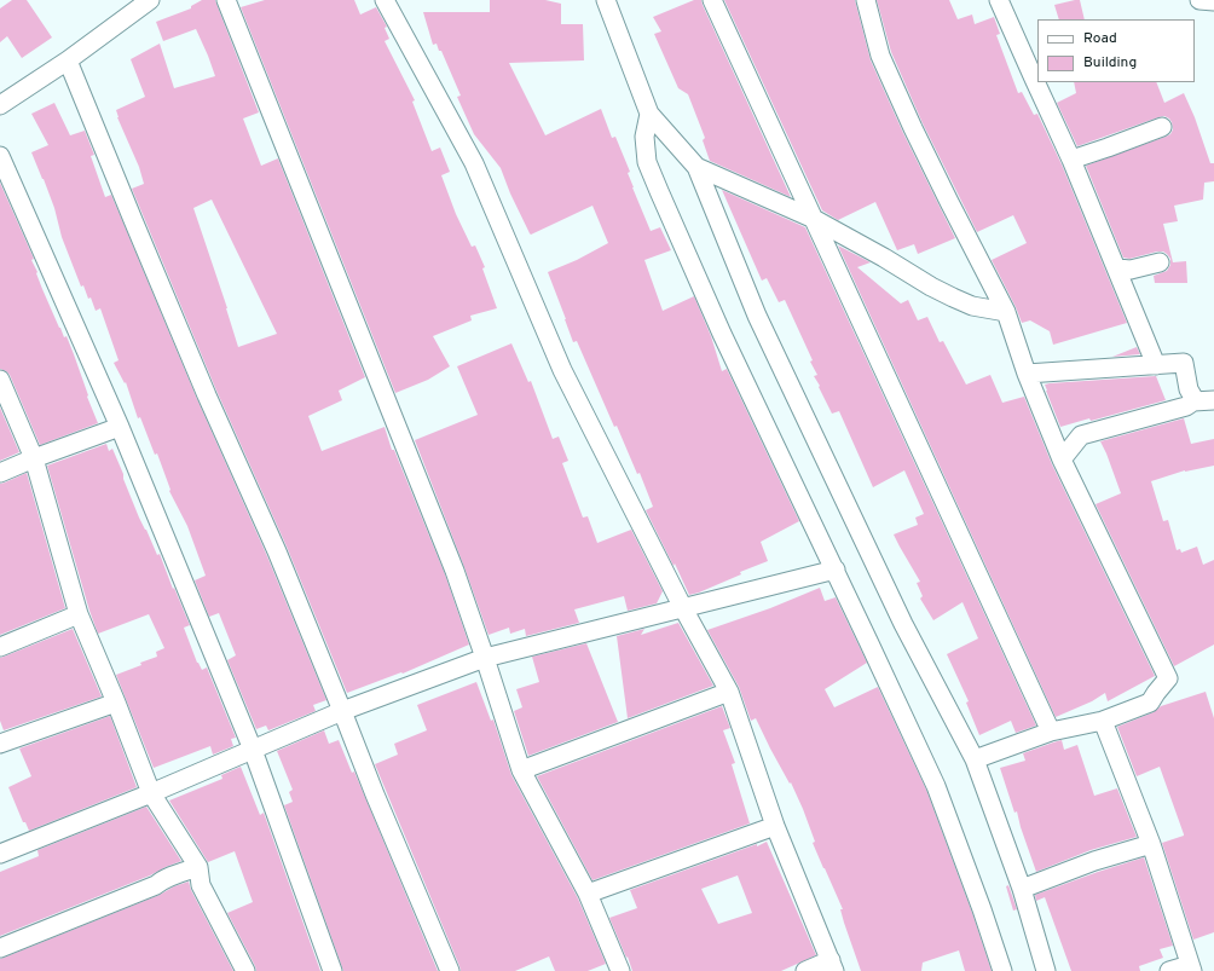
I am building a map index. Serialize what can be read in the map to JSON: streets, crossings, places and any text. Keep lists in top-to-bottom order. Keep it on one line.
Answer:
{"legend":["Road","Building"]}
